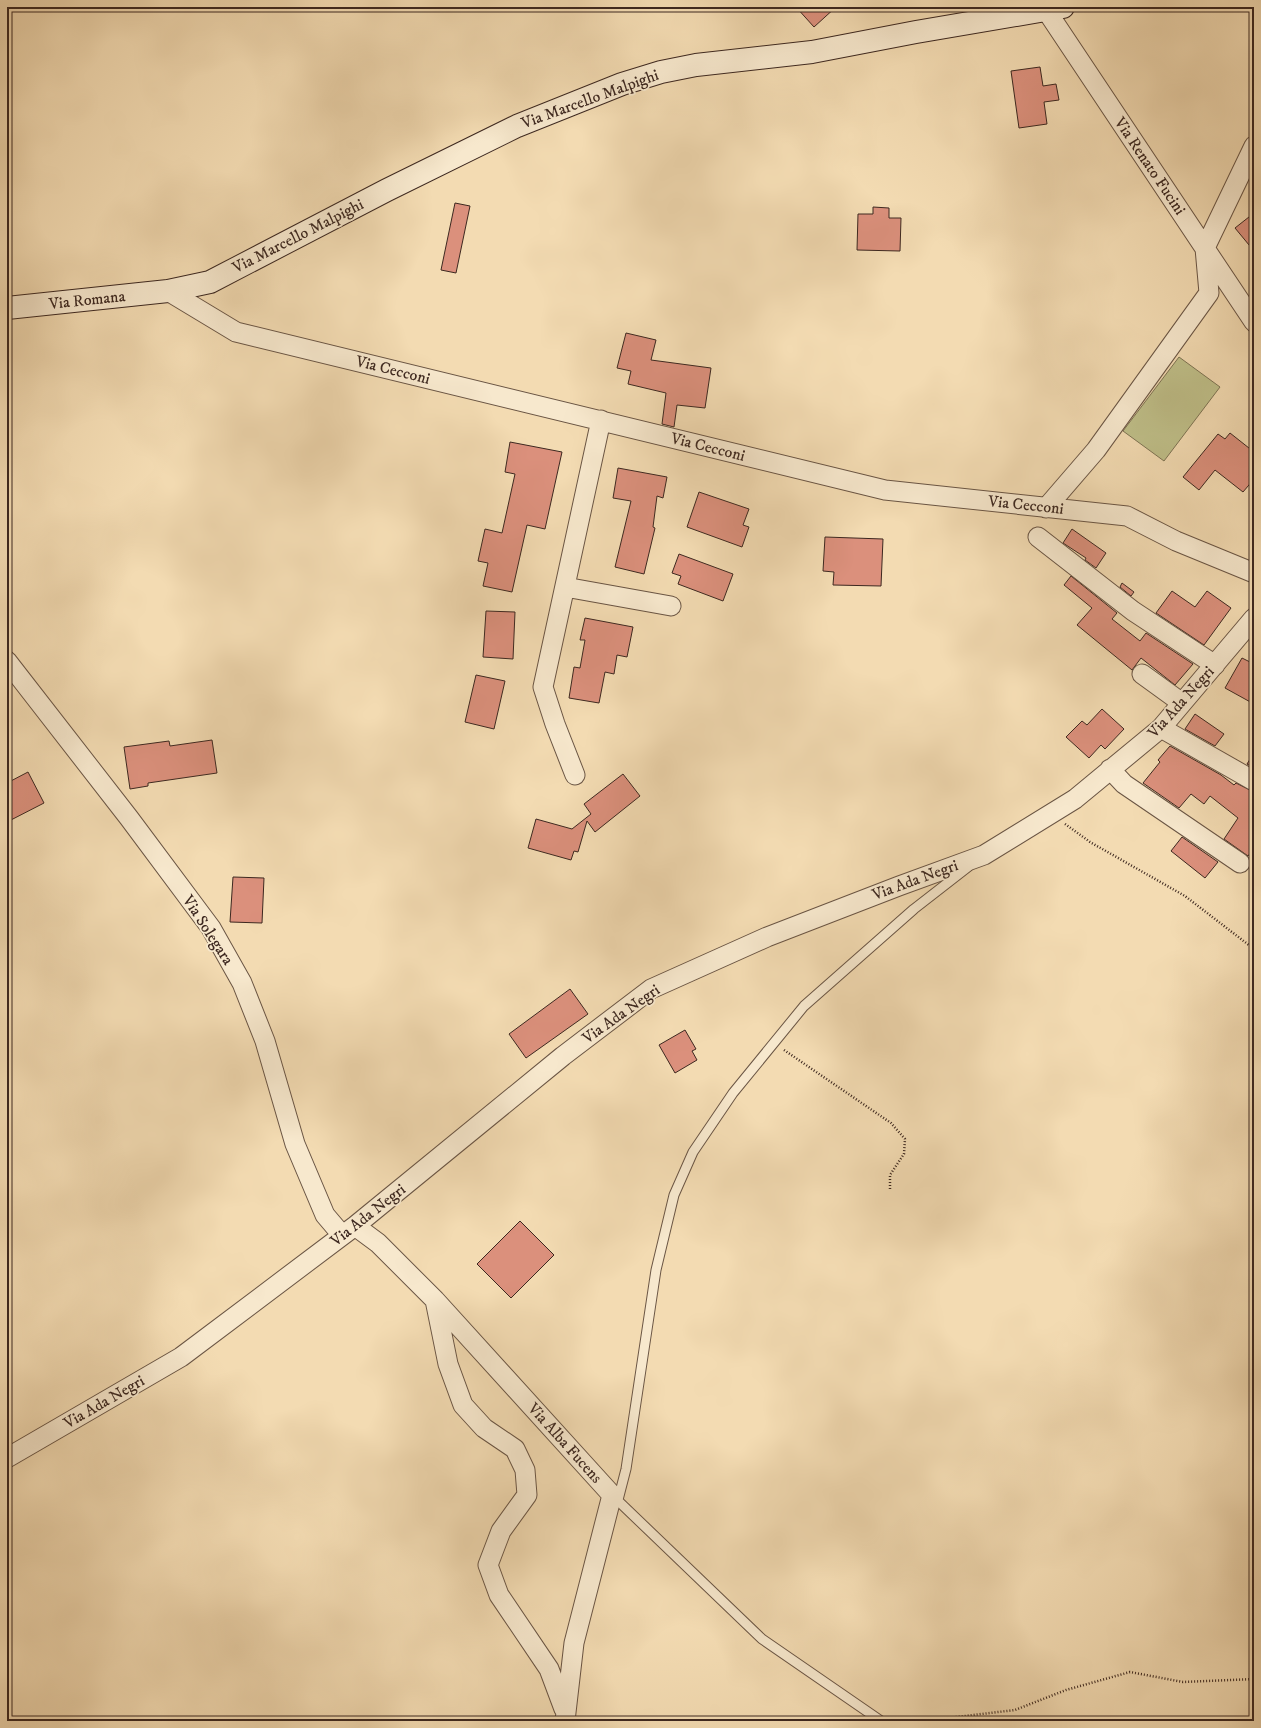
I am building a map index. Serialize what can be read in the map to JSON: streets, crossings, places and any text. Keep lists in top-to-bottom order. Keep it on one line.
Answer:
{"streets":{"main road":["Via Marcello Malpighi","Via Romana"],"street":["Via Renato Fucini","Via Cecconi","Via Ada Negri","Via Solegara","Via Alba Fucens"]},"crossings":[["Via Marcello Malpighi","Via Renato Fucini"],["Via Marcello Malpighi","Via Romana"],["Via Marcello Malpighi","Via Cecconi"],["Via Romana","Via Cecconi"],["Via Ada Negri","Via Solegara"],["Via Ada Negri","Via Alba Fucens"],["Via Solegara","Via Alba Fucens"]]}
